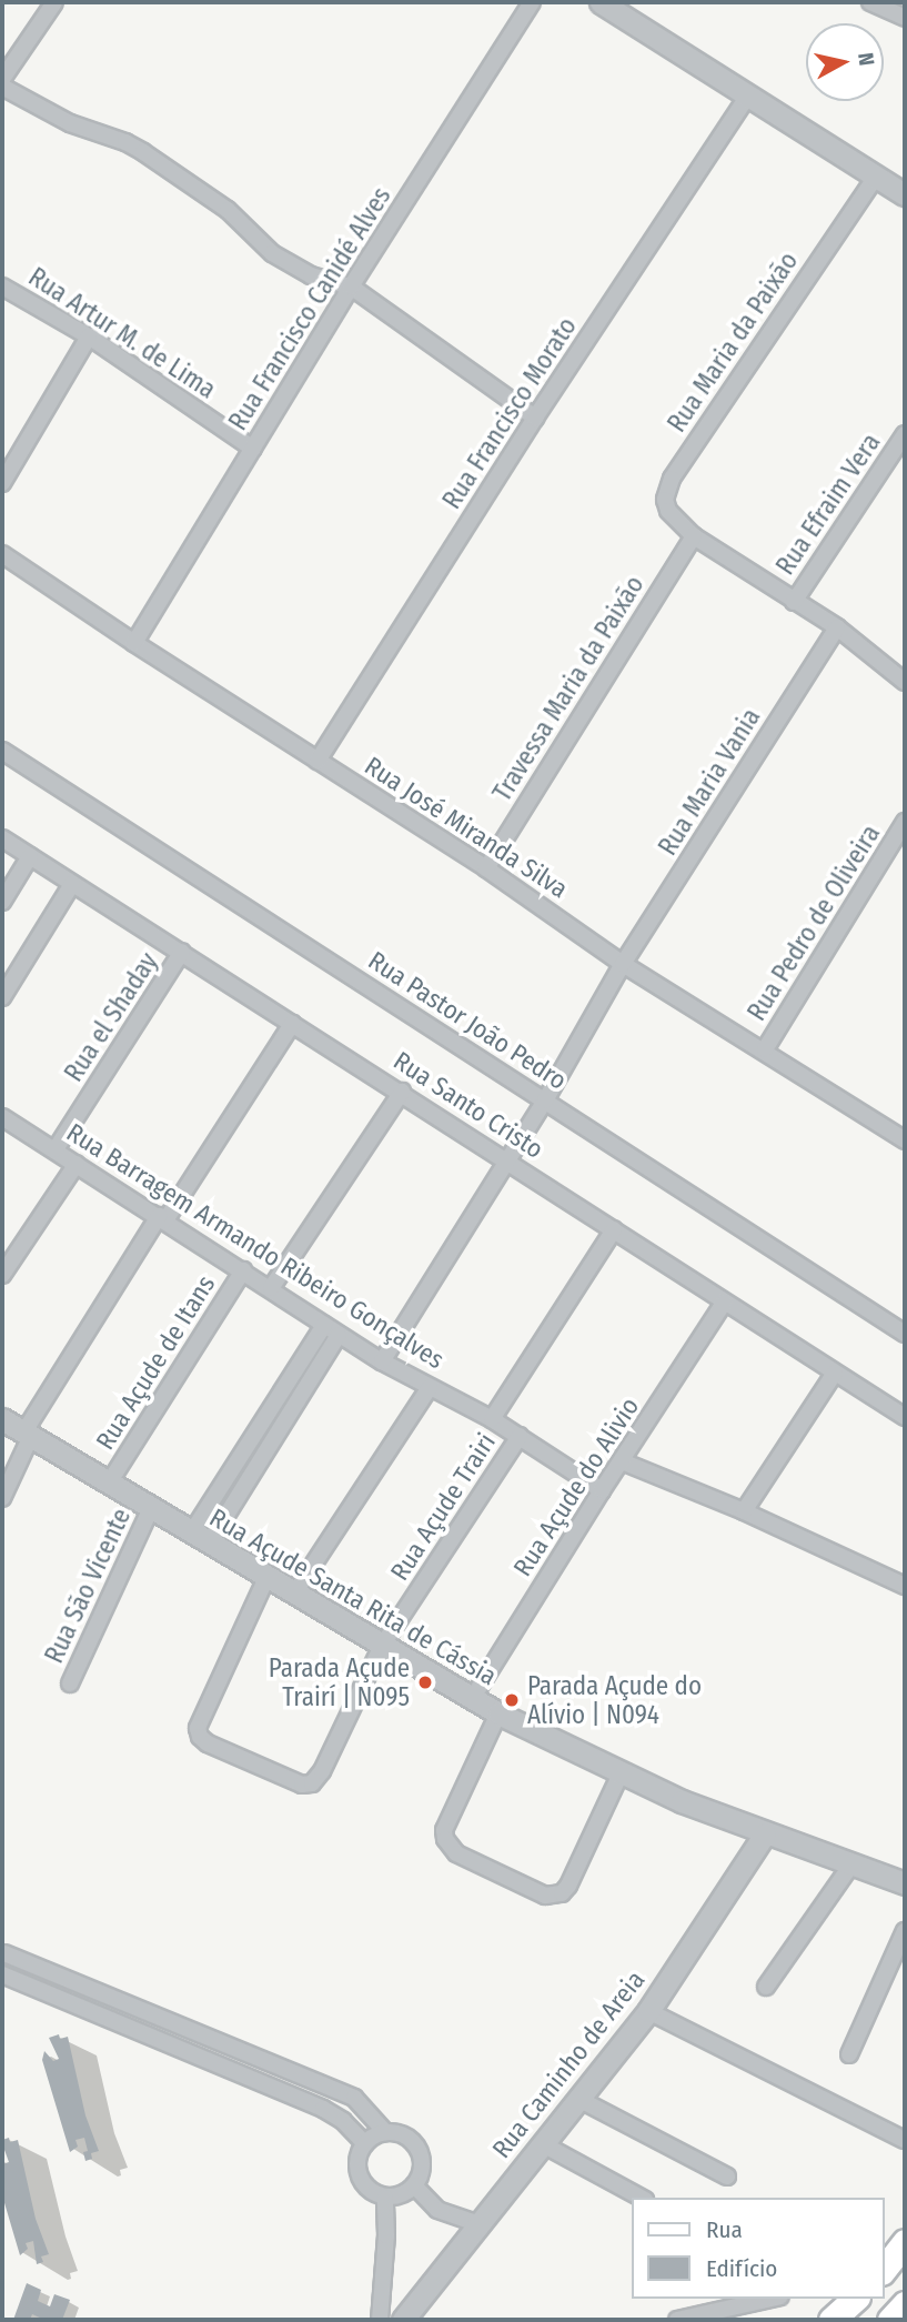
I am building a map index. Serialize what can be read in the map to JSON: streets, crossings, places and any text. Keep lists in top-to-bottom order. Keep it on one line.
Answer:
{"streets":{"street":["Rua Francisco Canidé Alves","Rua Artur M. de Lima","Rua Maria da Paixão","Rua Francisco Morato","Rua Efraim Vera","Travessa Maria da Paixão","Rua Maria Vania","Rua José Miranda Silva","Rua Pedro de Oliveira","Rua el Shaday","Rua Pastor João Pedro","Rua Santo Cristo","Rua Barragem Armando Ribeiro Gonçalves","Rua Açude de Itans","Rua Açude do Alivio","Rua Açude Trairi","Rua São Vicente","Rua Açude Santa Rita de Cássia","Rua Caminho de Areia"]},"crossings":[["Rua Francisco Canidé Alves","Rua Artur M. de Lima"],["Rua Francisco Canidé Alves","Rua José Miranda Silva"],["Rua Maria da Paixão","Travessa Maria da Paixão"],["Rua Francisco Morato","Rua José Miranda Silva"],["Travessa Maria da Paixão","Rua José Miranda Silva"],["Rua Maria Vania","Rua José Miranda Silva"],["Rua Maria Vania","Rua Pastor João Pedro"],["Rua Maria Vania","Rua Santo Cristo"],["Rua Maria Vania","Rua Barragem Armando Ribeiro Gonçalves"],["Rua José Miranda Silva","Rua Pedro de Oliveira"],["Rua el Shaday","Rua Santo Cristo"],["Rua el Shaday","Rua Barragem Armando Ribeiro Gonçalves"],["Rua Santo Cristo","Rua Açude do Alivio"],["Rua Barragem Armando Ribeiro Gonçalves","Rua Açude de Itans"],["Rua Barragem Armando Ribeiro Gonçalves","Rua Açude do Alivio"],["Rua Barragem Armando Ribeiro Gonçalves","Rua Açude Trairi"],["Rua Açude de Itans","Rua Açude Santa Rita de Cássia"],["Rua Açude do Alivio","Rua Açude Santa Rita de Cássia"],["Rua Açude Trairi","Rua Açude Santa Rita de Cássia"],["Rua São Vicente","Rua Açude Santa Rita de Cássia"],["Rua Açude Santa Rita de Cássia","Rua Caminho de Areia"]],"places":["Parada Açude Trairí | N095","Parada Açude do Alívio | N094"],"legend":["Rua","Edifício"],"north":"right"}
